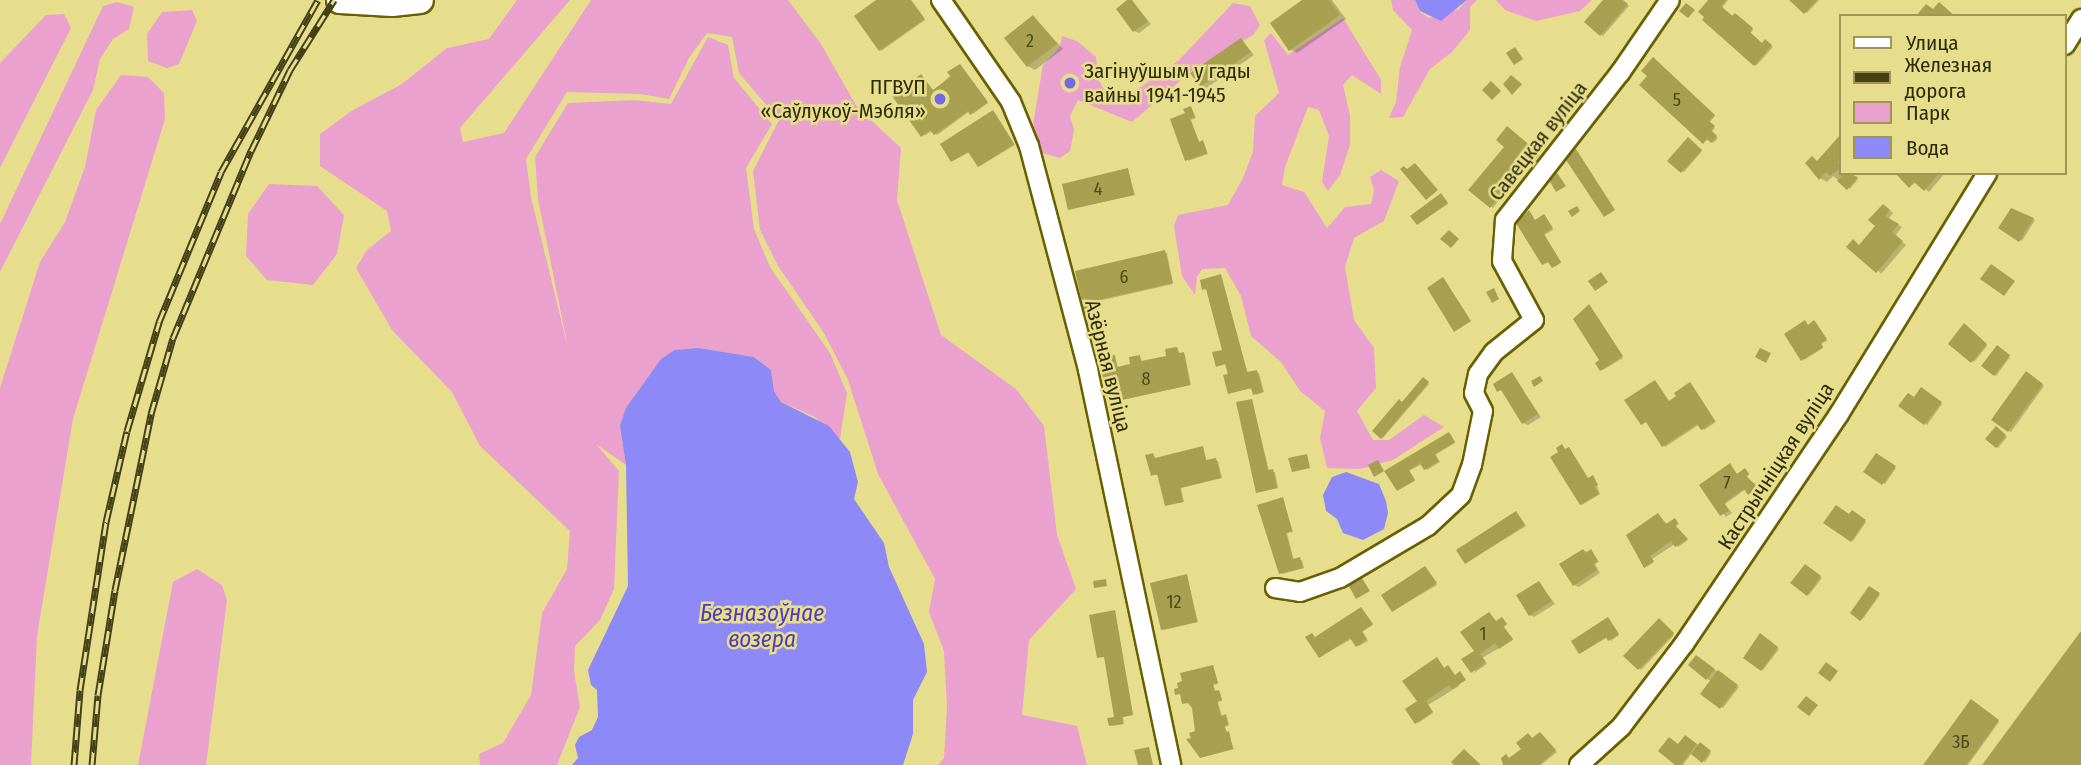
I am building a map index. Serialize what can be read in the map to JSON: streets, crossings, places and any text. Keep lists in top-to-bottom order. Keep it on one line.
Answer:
{"streets":{"street":["Савецкая вуліца","Азёрная вуліца","Кастрычніцкая вуліца"]},"water":["Безназоўнае возера"],"places":["Загінуўшым у гады вайны 1941-1945","ПГВУП «Саўлукоў-Мэбля»"],"house_numbers":["2","5","4","6","8","7","12","1","3Б"],"legend":["Улица","Железная дорога","Парк","Вода"]}
